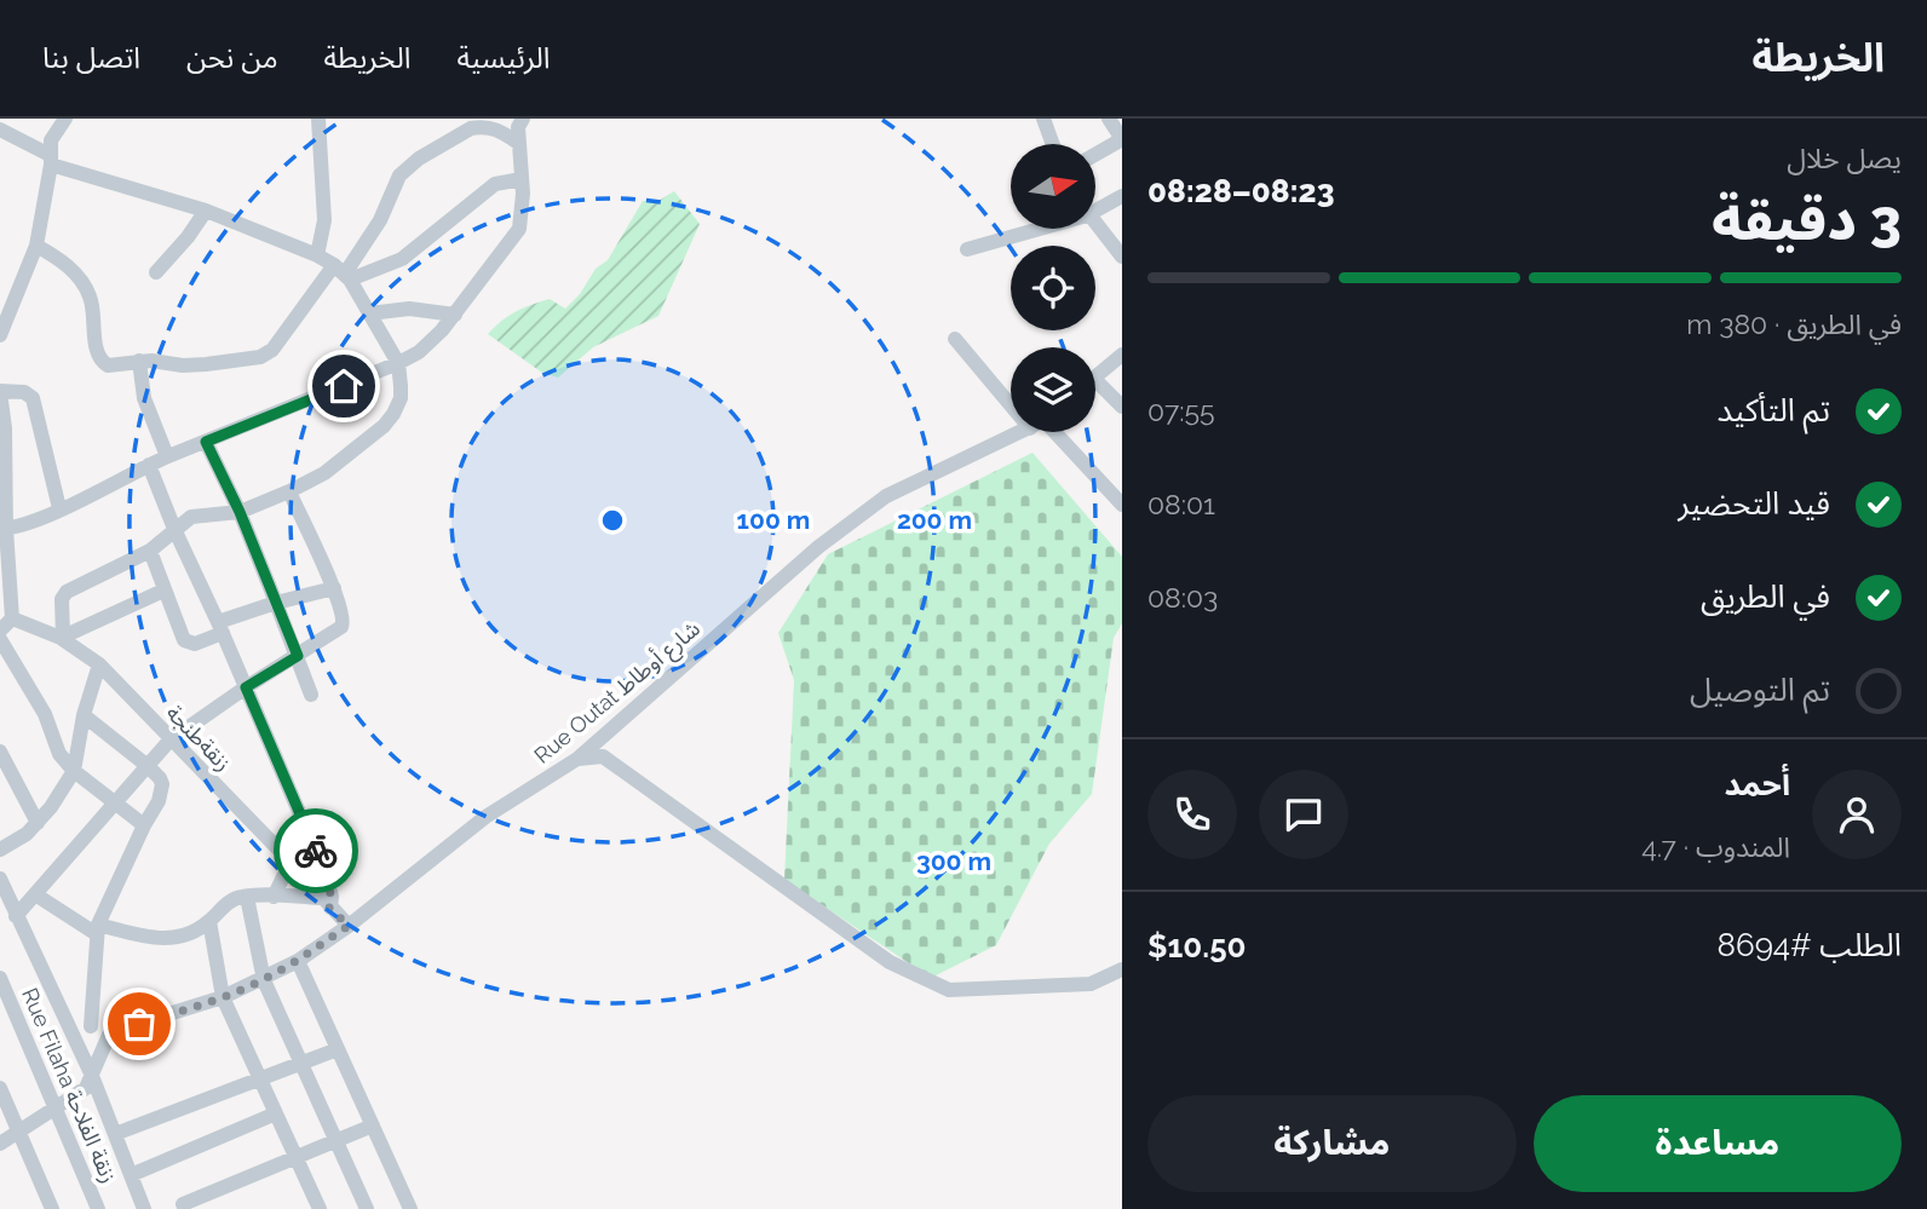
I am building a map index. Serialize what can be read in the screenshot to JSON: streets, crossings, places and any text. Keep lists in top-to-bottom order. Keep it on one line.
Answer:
{"streets":{"street":["Rue Outat شارع أوطاط","زنقةطنجة","Rue Filaha زنقة الفلاحة"]},"crossings":[["Rue Outat شارع أوطاط","زنقةطنجة"]],"north":"right","page":{"header":"الخريطة","nav":["الرئيسية","الخريطة","من نحن","اتصل بنا"],"heading":["3 دقيقة","يصل خلال","08:23–08:28"],"panel":["أحمد","المندوب · 4.7","الطلب #8694","$10.50"],"bar":"في الطريق · 380 m","list":[["تم التأكيد","07:55"],["قيد التحضير","08:01"],["في الطريق","08:03"],"تم التوصيل"],"buttons":["مساعدة","مشاركة"]},"rings":["100 m","200 m","300 m"]}
